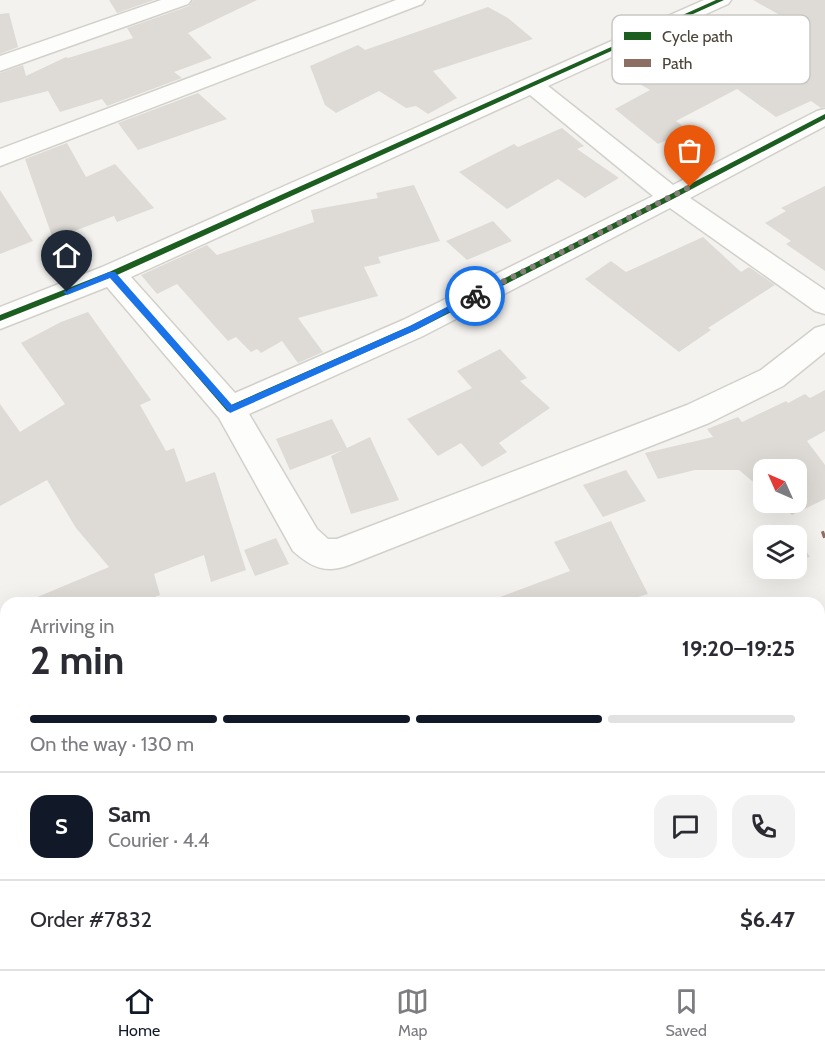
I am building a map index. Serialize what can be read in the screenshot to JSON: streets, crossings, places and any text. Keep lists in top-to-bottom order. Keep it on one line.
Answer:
{"legend":["Cycle path","Path"],"north":"top left","page":{"heading":["2 min","Arriving in","19:20–19:25"],"panel":["Sam","Courier · 4.4","Order #7832","$6.47"],"bar":"On the way · 130 m","round":"S","tabs":["Home","Map","Saved"]}}
